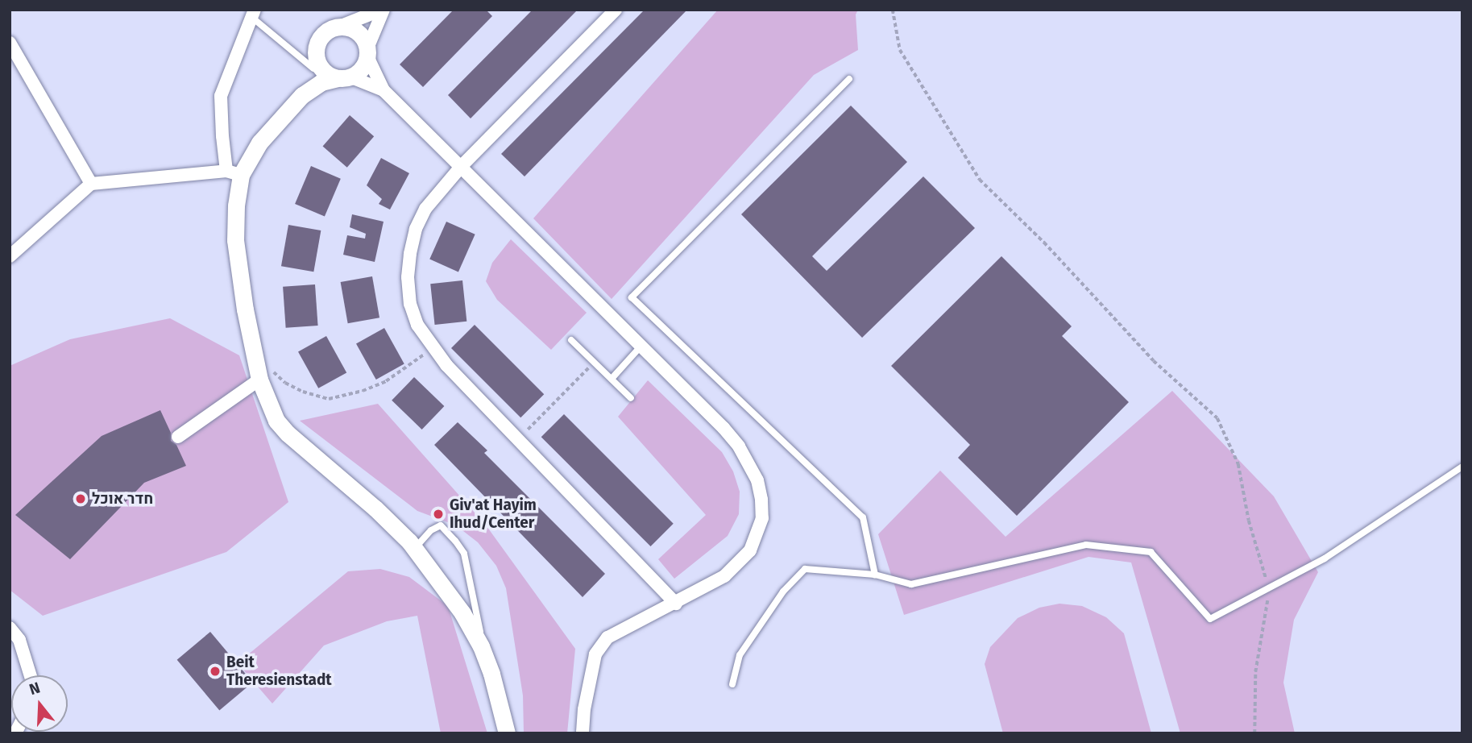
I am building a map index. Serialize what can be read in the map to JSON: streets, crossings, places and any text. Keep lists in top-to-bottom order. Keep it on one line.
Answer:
{"places":["חדר אוכל","Giv'at Hayim Ihud/Center","Beit Theresienstadt"],"north":"top"}
